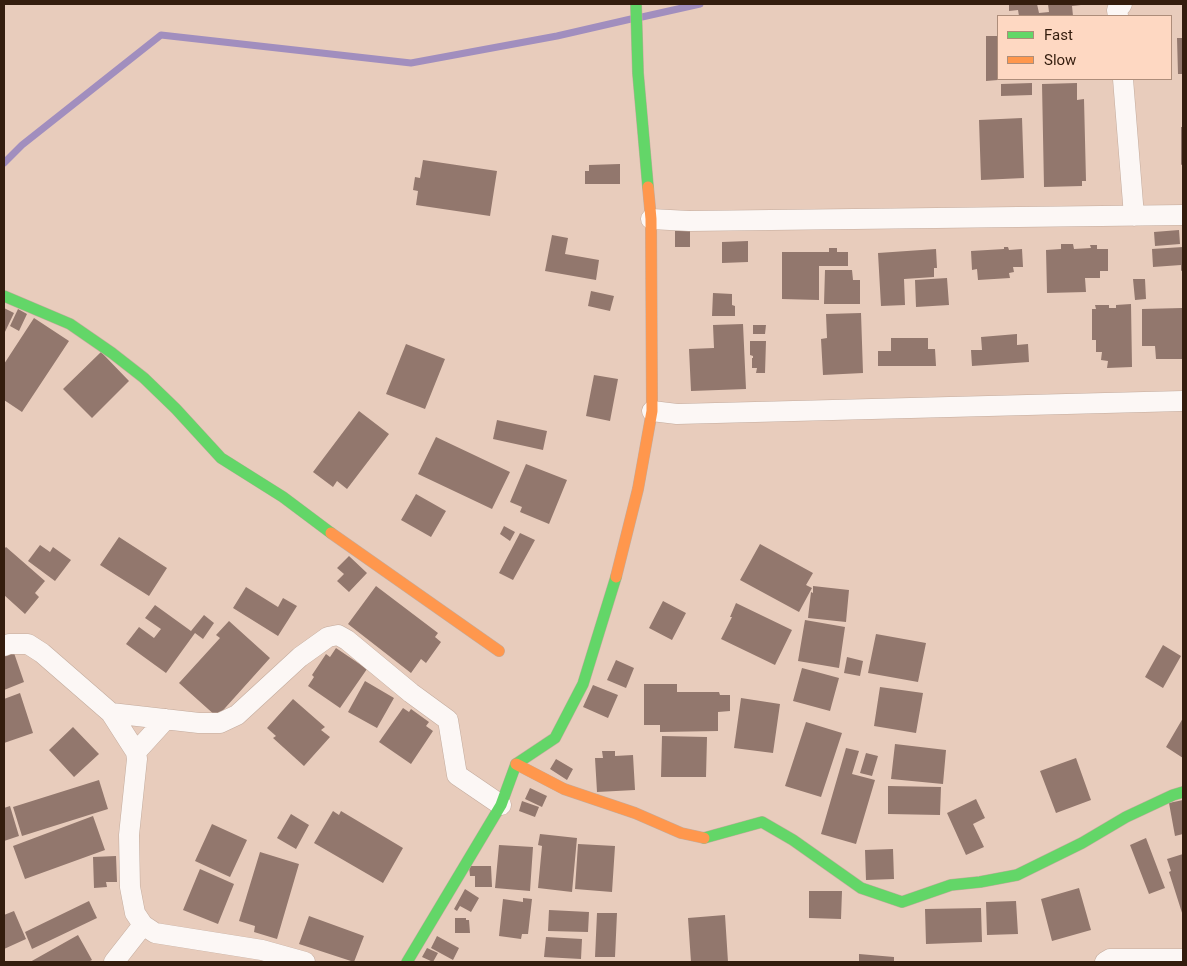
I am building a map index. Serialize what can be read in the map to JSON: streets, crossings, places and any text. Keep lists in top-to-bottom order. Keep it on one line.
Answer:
{"legend":["Fast","Slow"]}
